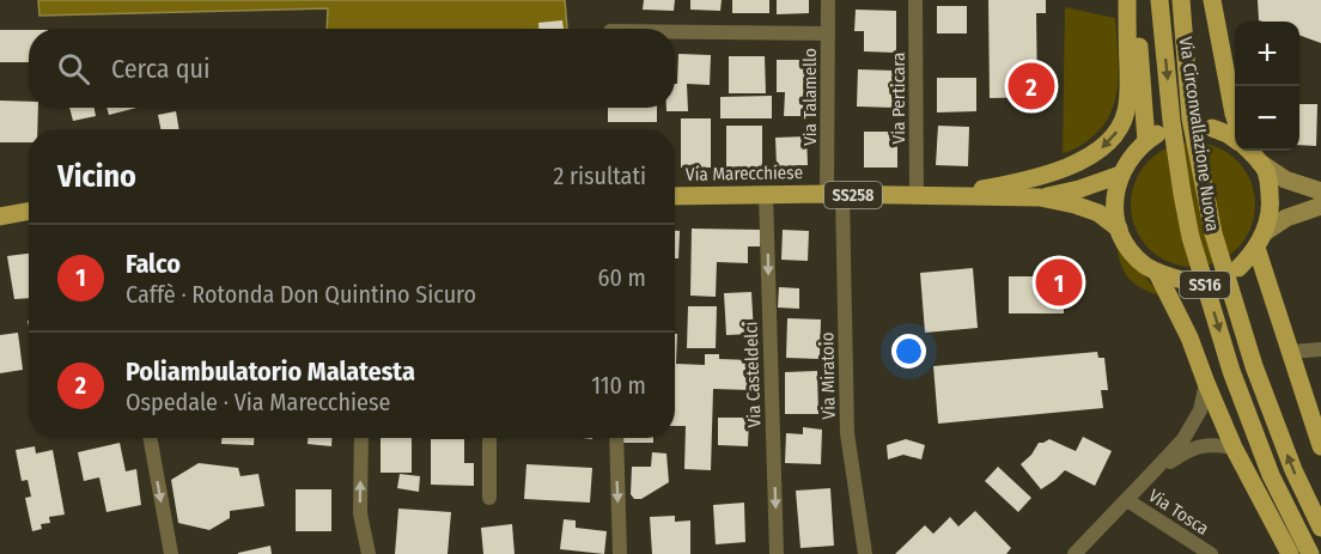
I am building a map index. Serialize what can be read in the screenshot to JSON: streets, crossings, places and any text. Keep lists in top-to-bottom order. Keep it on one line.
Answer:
{"streets":{"main road":["Via Circonvallazione Nuova","Via Marecchiese","SS258","SS16"],"street":["Via Talamello","Via Perticara","Via Casteldelci","Via Miratoio","Via Tosca"]},"crossings":[["Via Talamello","Via Marecchiese"],["Via Talamello","Via Miratoio"],["Via Perticara","Via Marecchiese"],["Via Marecchiese","Via Casteldelci"],["Via Marecchiese","Via Miratoio"]],"one_way":["Via Casteldelci"],"page":{"map_buttons":["+","−"],"search":"Cerca qui","pins":["2","1"],"heading":["Vicino","2 risultati"],"list":[{"mark":"1","name":"Falco","note":"Caffè · Rotonda Don Quintino Sicuro","value":"60 m"},{"mark":"2","name":"Poliambulatorio Malatesta","note":"Ospedale · Via Marecchiese","value":"110 m"}]}}
